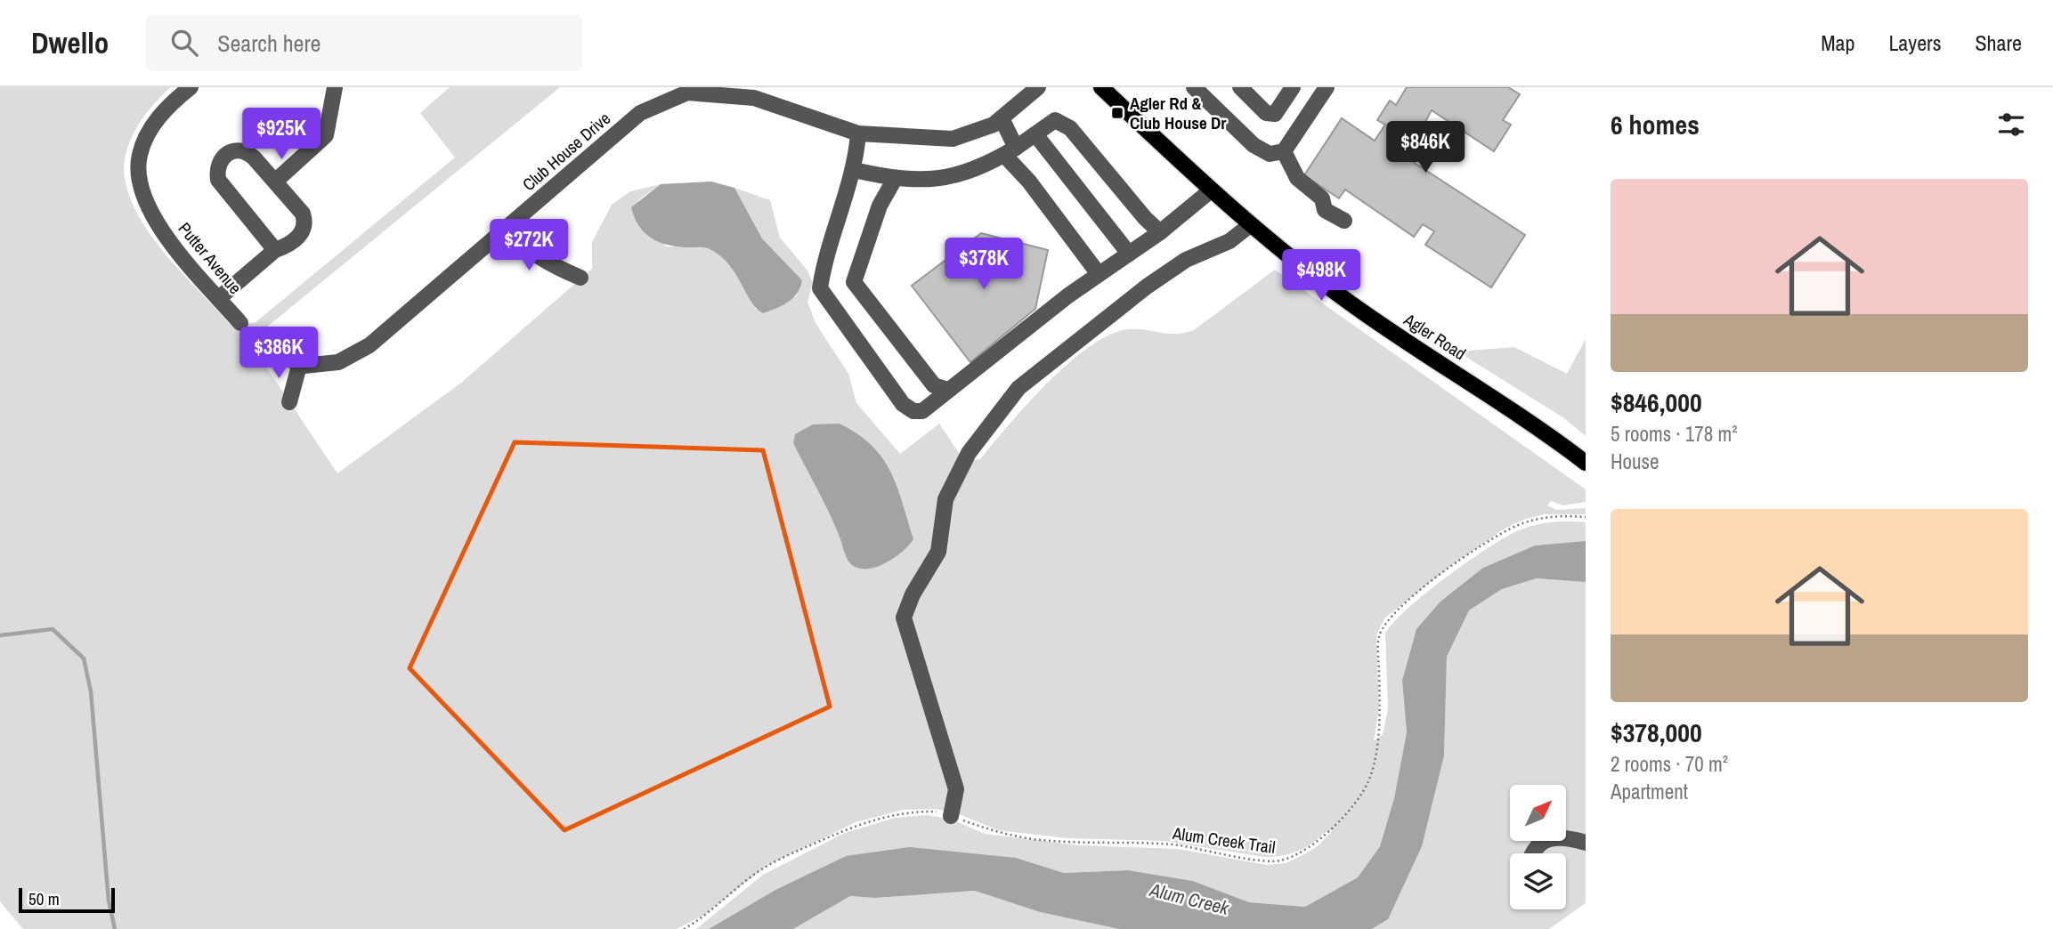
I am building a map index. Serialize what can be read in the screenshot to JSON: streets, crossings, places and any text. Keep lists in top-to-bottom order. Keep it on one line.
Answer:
{"streets":{"main road":["Agler Road"],"street":["Club House Drive","Putter Avenue"],"path":["Alum Creek Trail"]},"water":["Alum Creek"],"places":{"transit":["Agler Rd & Club House Dr"]},"scale_bar":"50 m","north":"top right","page":{"header":"Dwello","search":"Search here","nav":["Map","Layers","Share"],"heading":"6 homes","price":["$925K","$846K","$272K","$378K","$498K","$386K"],"list":[{"name":"$846,000","note":"5 rooms · 178 m² · House"},{"name":"$378,000","note":"2 rooms · 70 m² · Apartment"}],"scale":"50 m"}}
